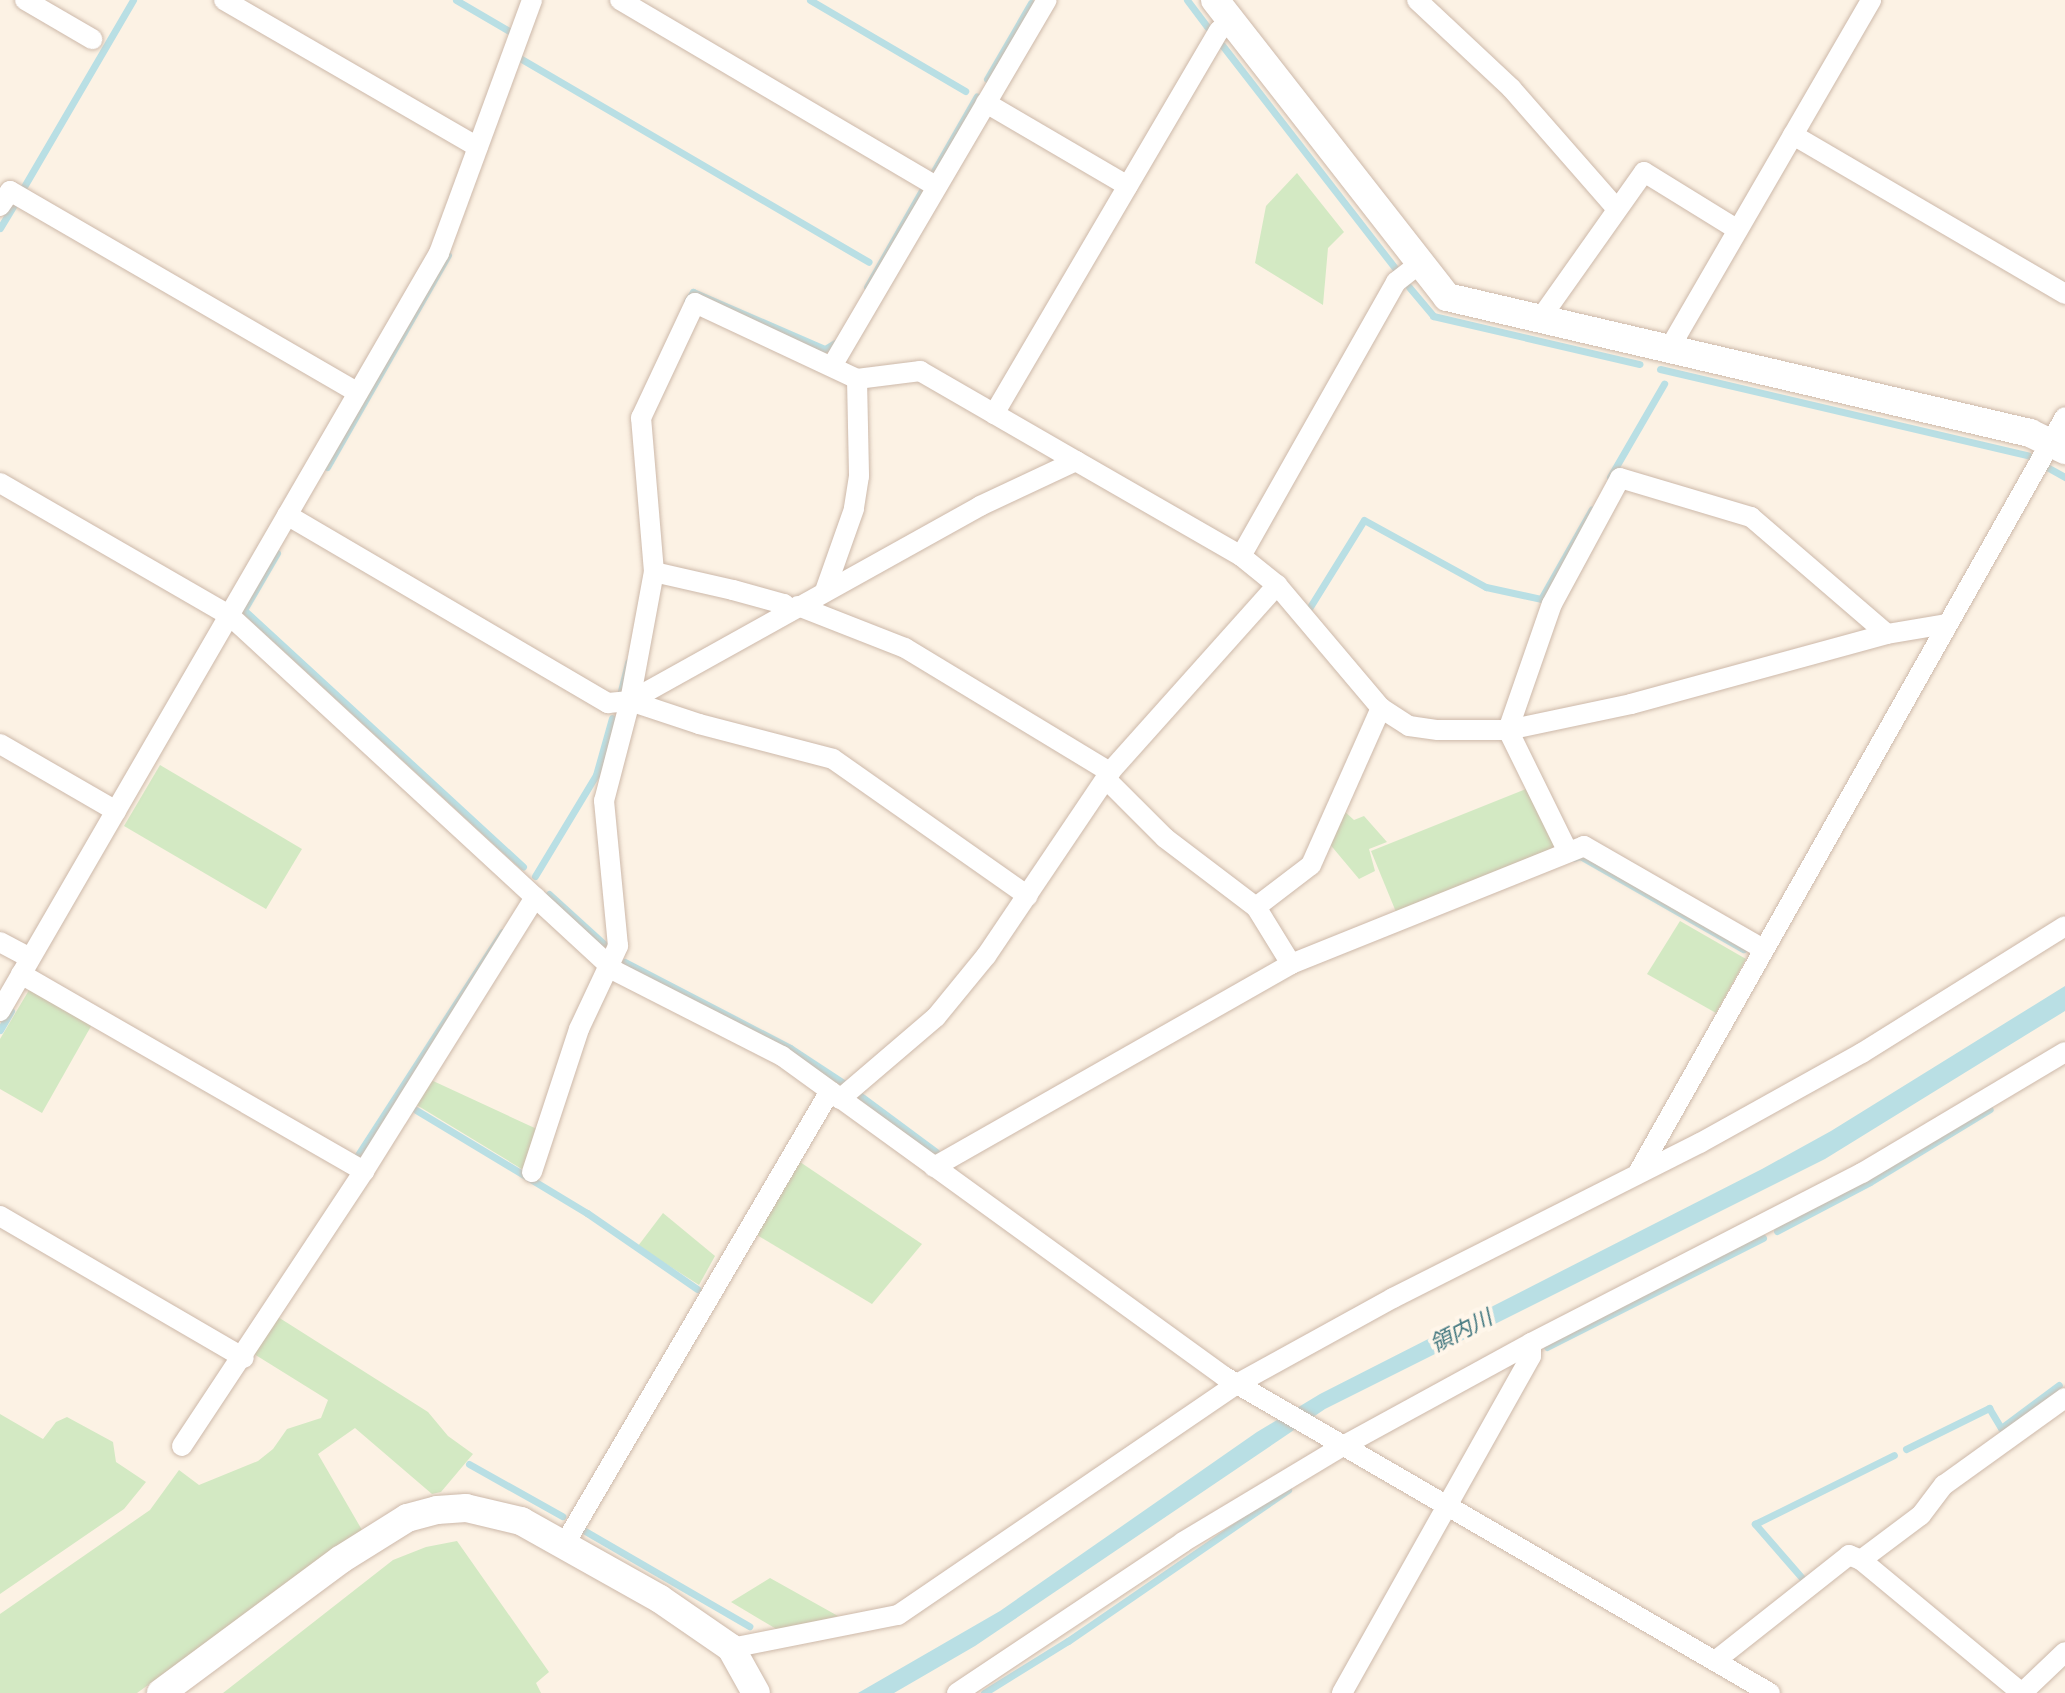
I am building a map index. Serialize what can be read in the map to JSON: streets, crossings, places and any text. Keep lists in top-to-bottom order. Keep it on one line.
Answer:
{"water":["領内川"]}
